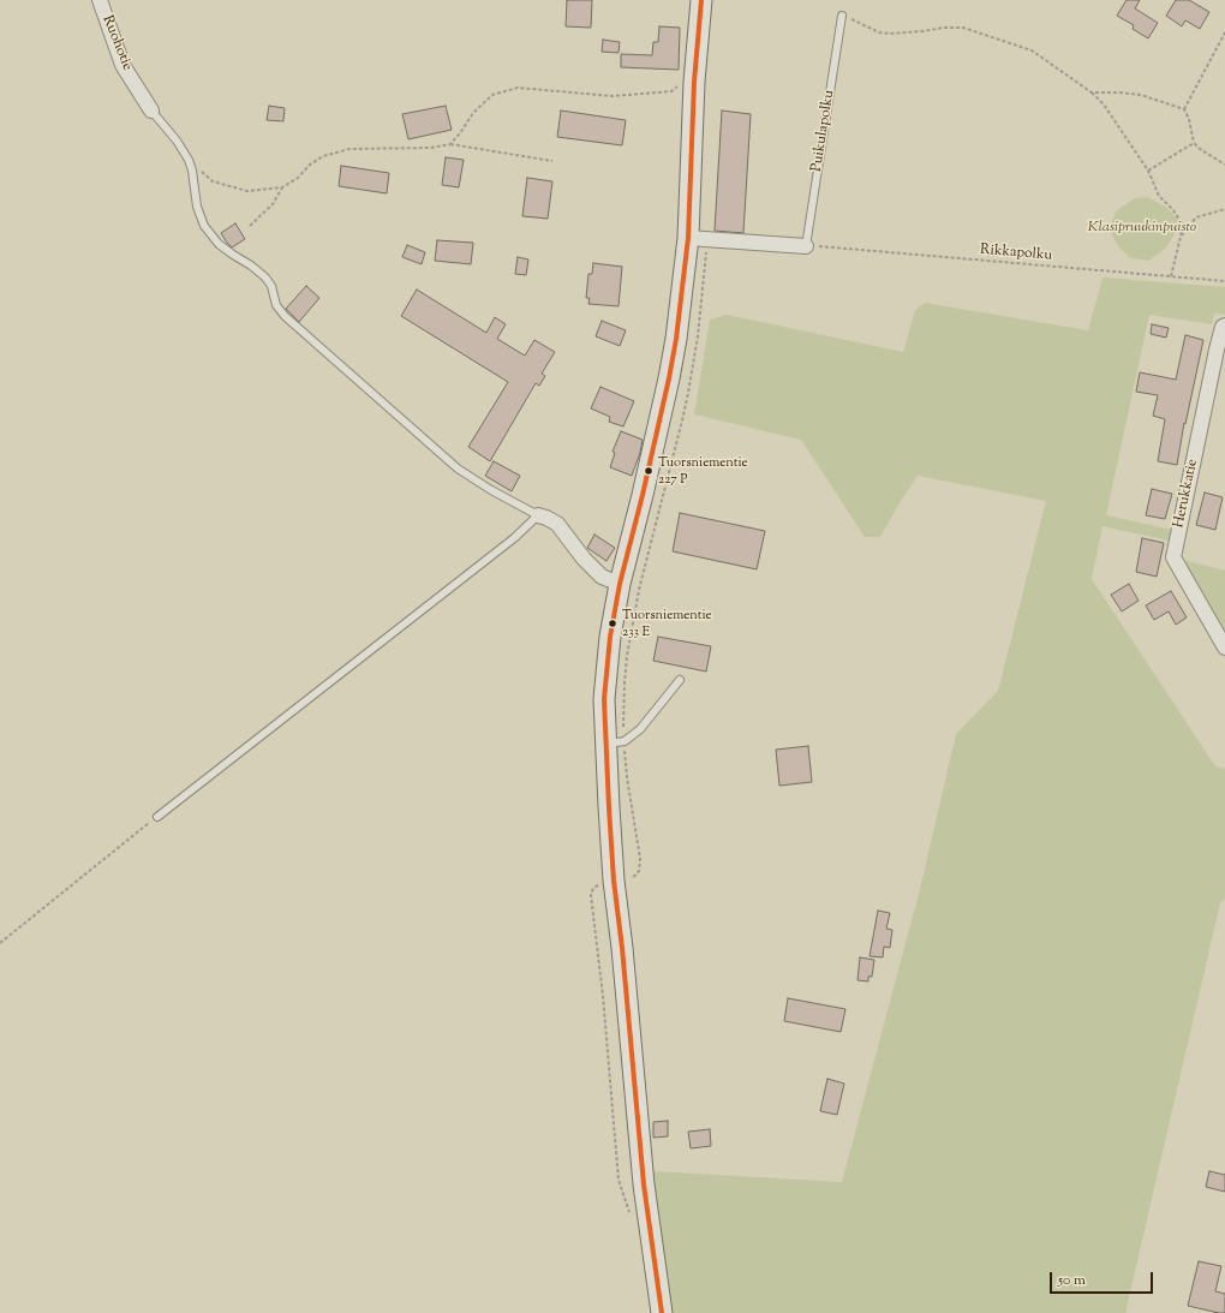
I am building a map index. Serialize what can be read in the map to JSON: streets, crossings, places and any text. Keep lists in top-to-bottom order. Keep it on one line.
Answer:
{"streets":{"street":["Ruohotie","Herukkatie"],"lane":["Puikulapolku"],"path":["Rikkapolku"]},"crossings":[["Puikulapolku","Rikkapolku"]],"parks":["Klasipruukinpuisto"],"places":["Tuorsniementie 227 P","Tuorsniementie 233 E"],"scale_bar":"50 m"}
